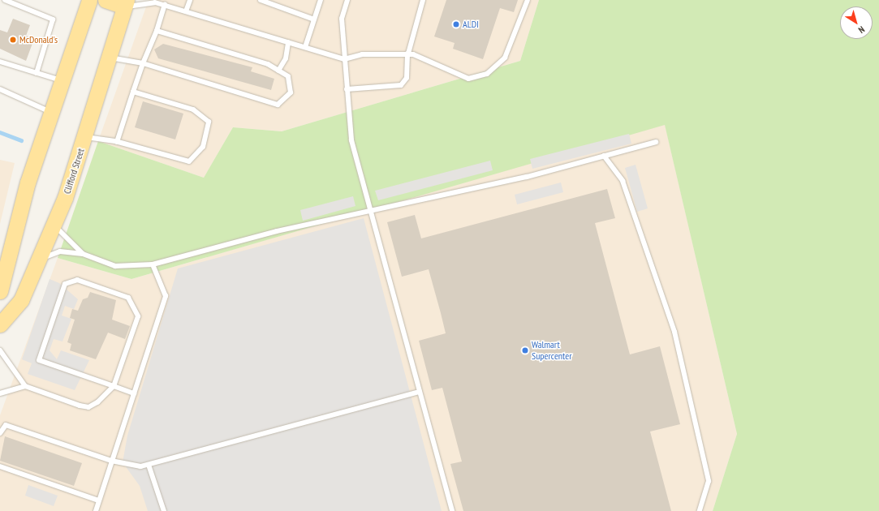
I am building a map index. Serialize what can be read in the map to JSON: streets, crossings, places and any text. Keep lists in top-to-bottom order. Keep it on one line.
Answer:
{"streets":{"main road":["Clifford Street"]},"places":["ALDI","McDonald's","Walmart Supercenter"],"north":"bottom right"}
